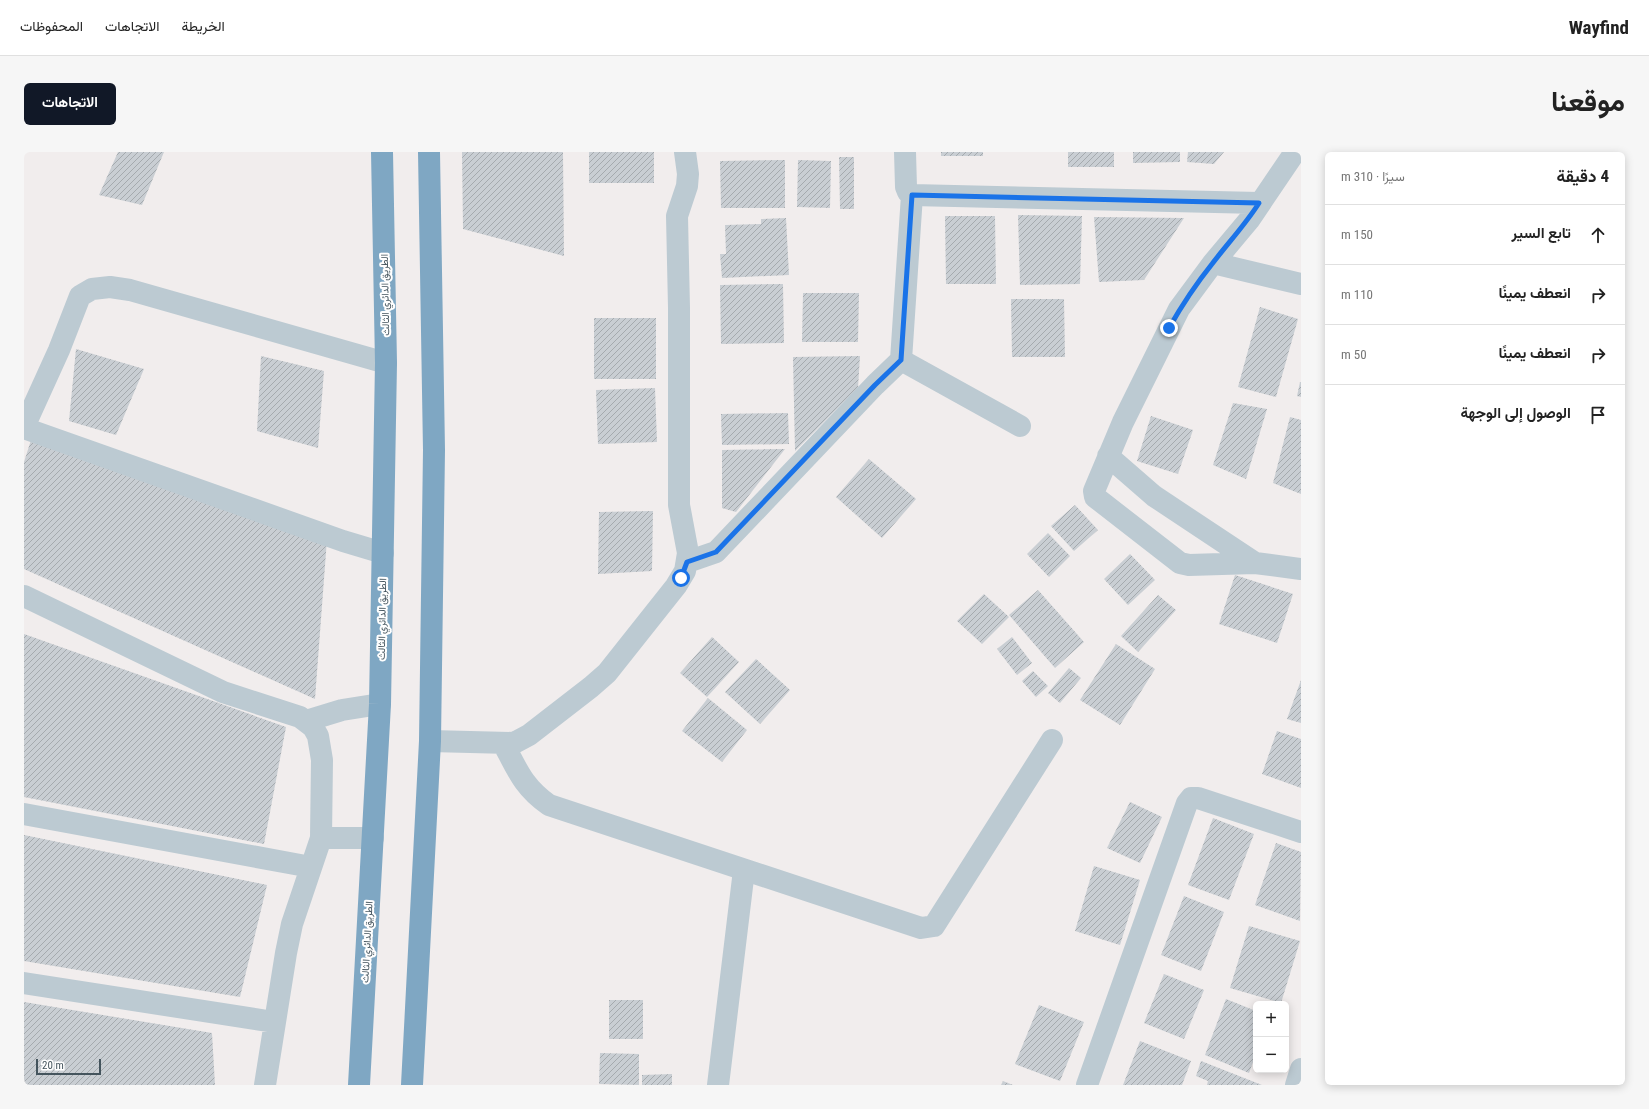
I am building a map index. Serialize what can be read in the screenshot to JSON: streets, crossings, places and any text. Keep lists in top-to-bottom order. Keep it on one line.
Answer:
{"streets":{"highway":["الطريق الدائري الثالث"]},"scale_bar":"20 m","page":{"header":"Wayfind","nav":["الخريطة","الاتجاهات","المحفوظات"],"title":"موقعنا","buttons":"الاتجاهات","heading":["4 دقيقة","سيرًا · 310 m"],"list":[["تابع السير","150 m"],["انعطف يمينًا","110 m"],["انعطف يمينًا","50 m"],"الوصول إلى الوجهة"],"map_buttons":["+","−"],"scale":"20 m"}}
